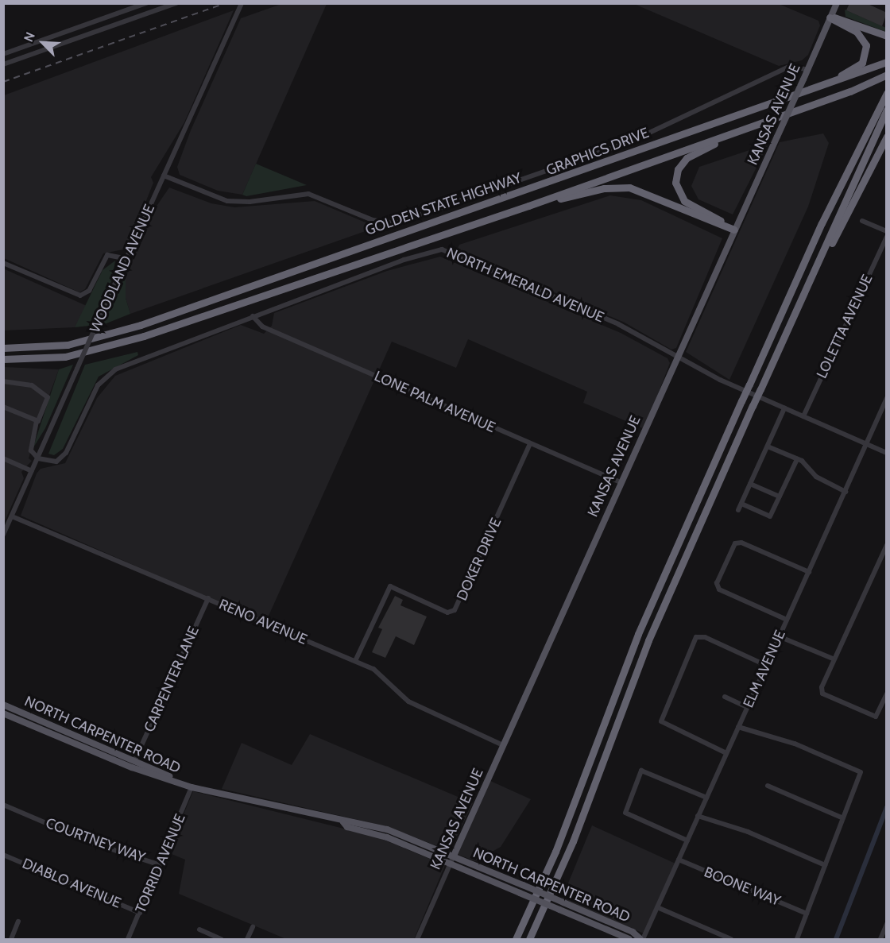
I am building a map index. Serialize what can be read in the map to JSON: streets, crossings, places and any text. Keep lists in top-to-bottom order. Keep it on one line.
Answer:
{"streets":{"highway":["GOLDEN STATE HIGHWAY"],"main road":["KANSAS AVENUE","NORTH CARPENTER ROAD"],"street":["GRAPHICS DRIVE","WOODLAND AVENUE","NORTH EMERALD AVENUE","LOLETTA AVENUE","LONE PALM AVENUE","DOKER DRIVE","RENO AVENUE","ELM AVENUE","CARPENTER LANE","COURTNEY WAY","TORRID AVENUE","DIABLO AVENUE","BOONE WAY"]},"crossings":[["KANSAS AVENUE","GRAPHICS DRIVE"],["KANSAS AVENUE","NORTH EMERALD AVENUE"],["KANSAS AVENUE","LONE PALM AVENUE"],["KANSAS AVENUE","RENO AVENUE"],["KANSAS AVENUE","NORTH CARPENTER ROAD"],["GRAPHICS DRIVE","WOODLAND AVENUE"],["WOODLAND AVENUE","NORTH EMERALD AVENUE"],["WOODLAND AVENUE","RENO AVENUE"],["NORTH EMERALD AVENUE","LOLETTA AVENUE"],["NORTH EMERALD AVENUE","LONE PALM AVENUE"],["NORTH EMERALD AVENUE","ELM AVENUE"],["LONE PALM AVENUE","DOKER DRIVE"],["DOKER DRIVE","RENO AVENUE"],["RENO AVENUE","CARPENTER LANE"],["ELM AVENUE","NORTH CARPENTER ROAD"],["ELM AVENUE","BOONE WAY"],["CARPENTER LANE","NORTH CARPENTER ROAD"],["NORTH CARPENTER ROAD","TORRID AVENUE"],["COURTNEY WAY","TORRID AVENUE"],["TORRID AVENUE","DIABLO AVENUE"]],"north":"top left"}
